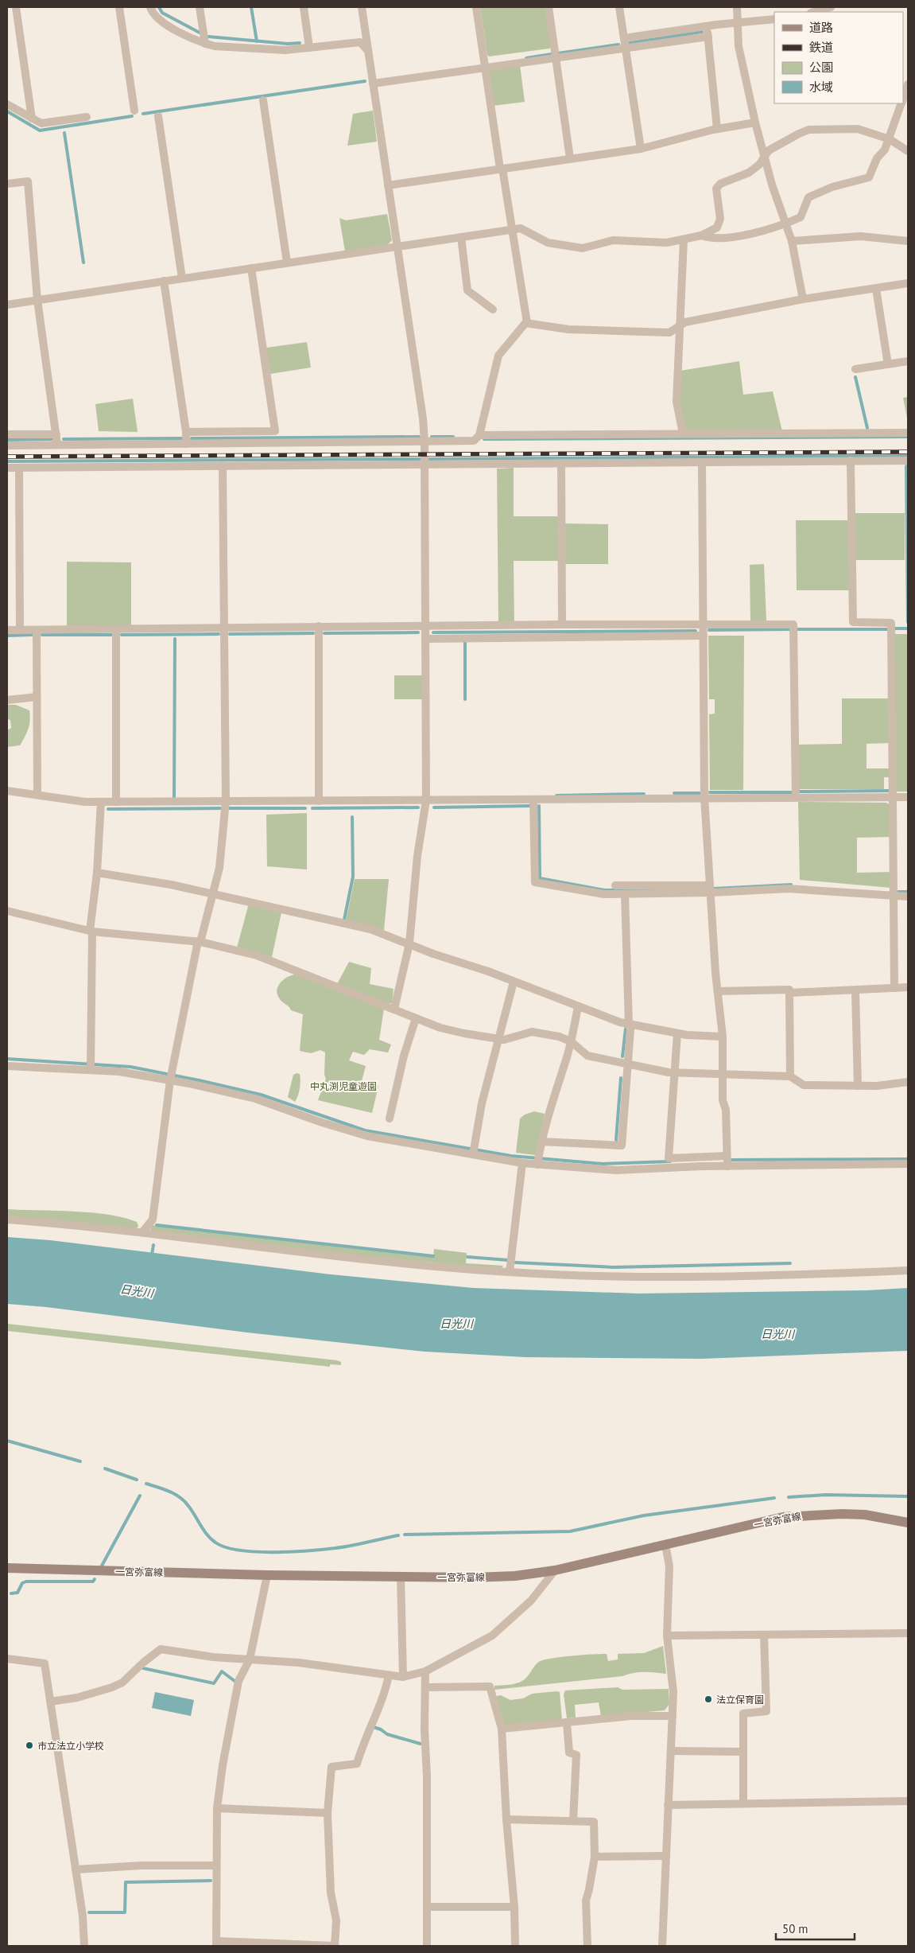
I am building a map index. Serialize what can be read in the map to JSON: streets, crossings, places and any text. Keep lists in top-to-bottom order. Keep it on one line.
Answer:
{"streets":{"main road":["一宮弥富線"]},"water":["日光川"],"parks":["中丸渕児童遊園"],"places":["法立保育園","市立法立小学校"],"legend":["道路","鉄道","公園","水域"],"scale_bar":"50 m"}
